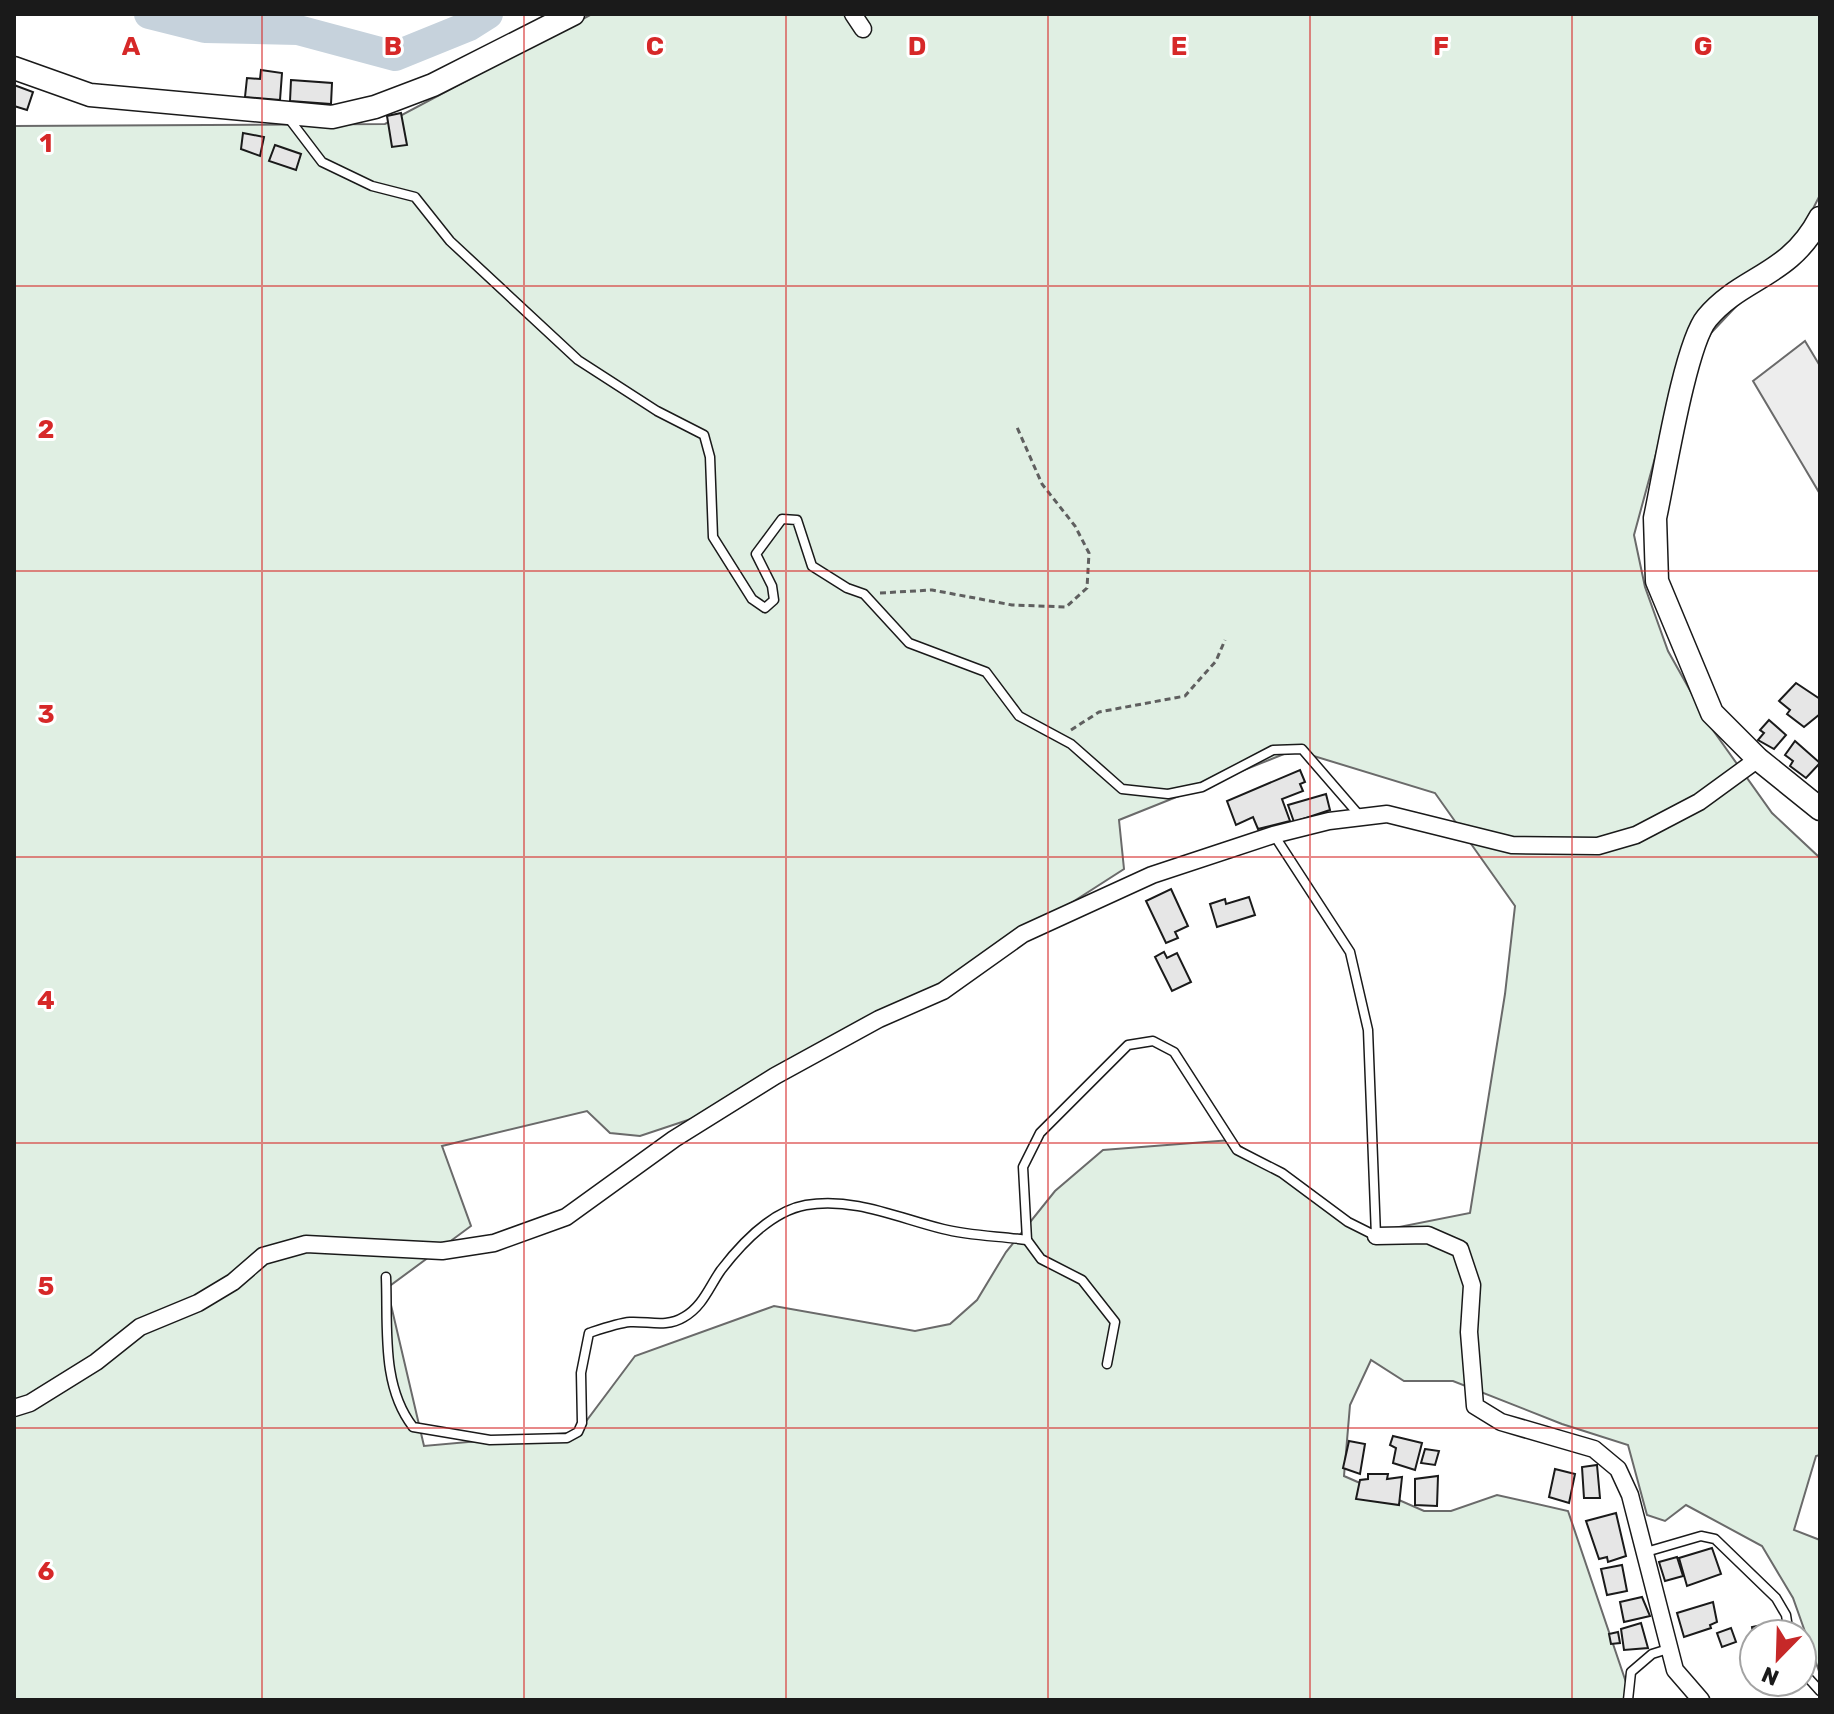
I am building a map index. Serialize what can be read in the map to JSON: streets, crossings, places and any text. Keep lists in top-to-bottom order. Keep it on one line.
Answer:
{"north":"bottom left","grid":{"columns":["A","B","C","D","E","F","G"],"rows":["1","2","3","4","5","6"]}}
